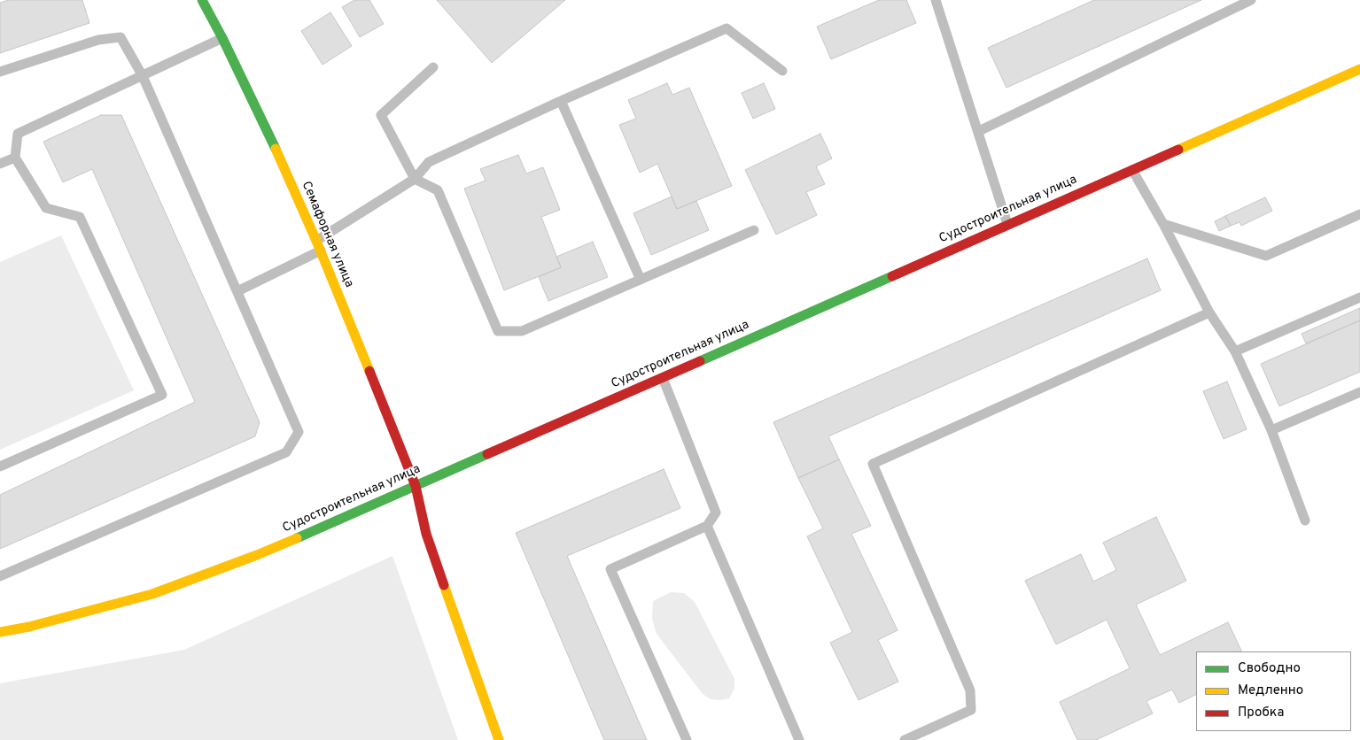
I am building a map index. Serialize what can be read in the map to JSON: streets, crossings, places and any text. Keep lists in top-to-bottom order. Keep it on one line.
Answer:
{"streets":{"main road":["Судостроительная улица","Семафорная улица"]},"crossings":[["Судостроительная улица","Семафорная улица"]],"legend":["Свободно","Медленно","Пробка"]}
